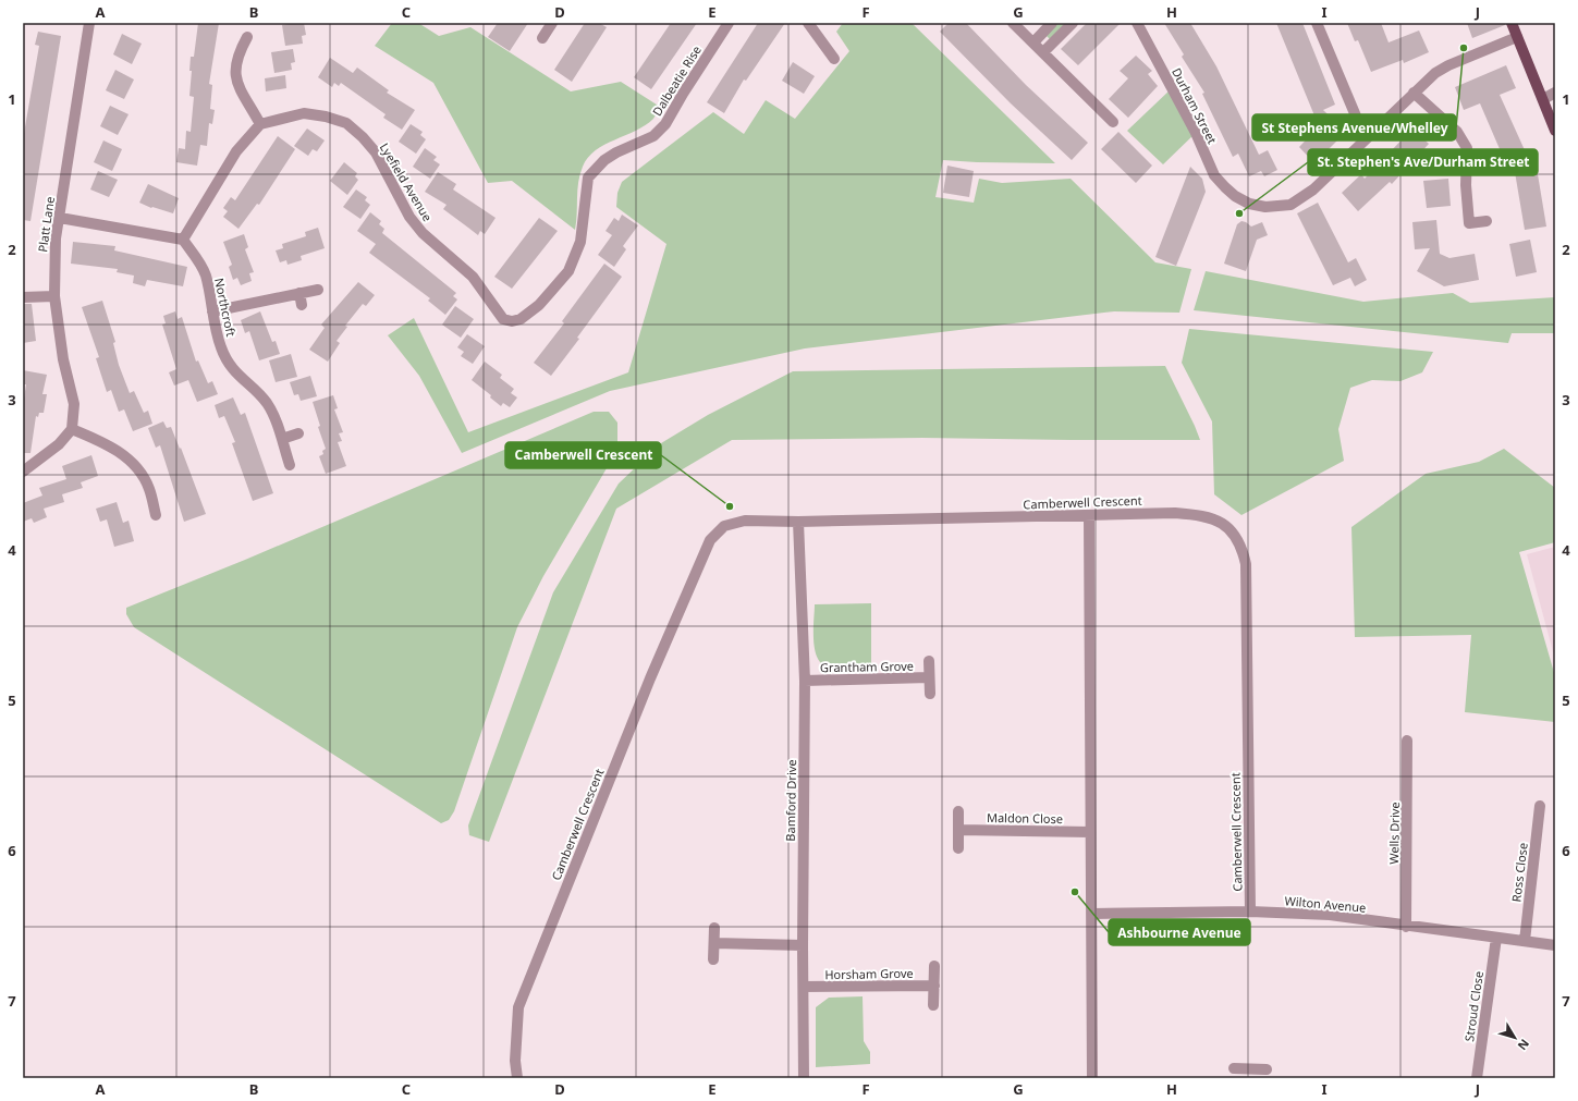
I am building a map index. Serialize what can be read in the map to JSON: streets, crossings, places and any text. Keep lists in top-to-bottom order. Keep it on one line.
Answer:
{"streets":{"street":["Dalbeatie Rise","Durham Street","Lyefield Avenue","Platt Lane","Northcroft","Camberwell Crescent","Grantham Grove","Bamford Drive","Maldon Close","Wells Drive","Ross Close","Wilton Avenue","Horsham Grove","Stroud Close"]},"crossings":[["Dalbeatie Rise","Lyefield Avenue"],["Camberwell Crescent","Bamford Drive"],["Camberwell Crescent","Wilton Avenue"],["Grantham Grove","Bamford Drive"],["Bamford Drive","Horsham Grove"],["Wells Drive","Wilton Avenue"],["Ross Close","Wilton Avenue"],["Wilton Avenue","Stroud Close"]],"places":["St Stephens Avenue/Whelley","St. Stephen's Ave/Durham Street","Camberwell Crescent","Ashbourne Avenue"],"north":"bottom right","grid":{"columns":["A","B","C","D","E","F","G","H","I","J"],"rows":["1","2","3","4","5","6","7"]}}
